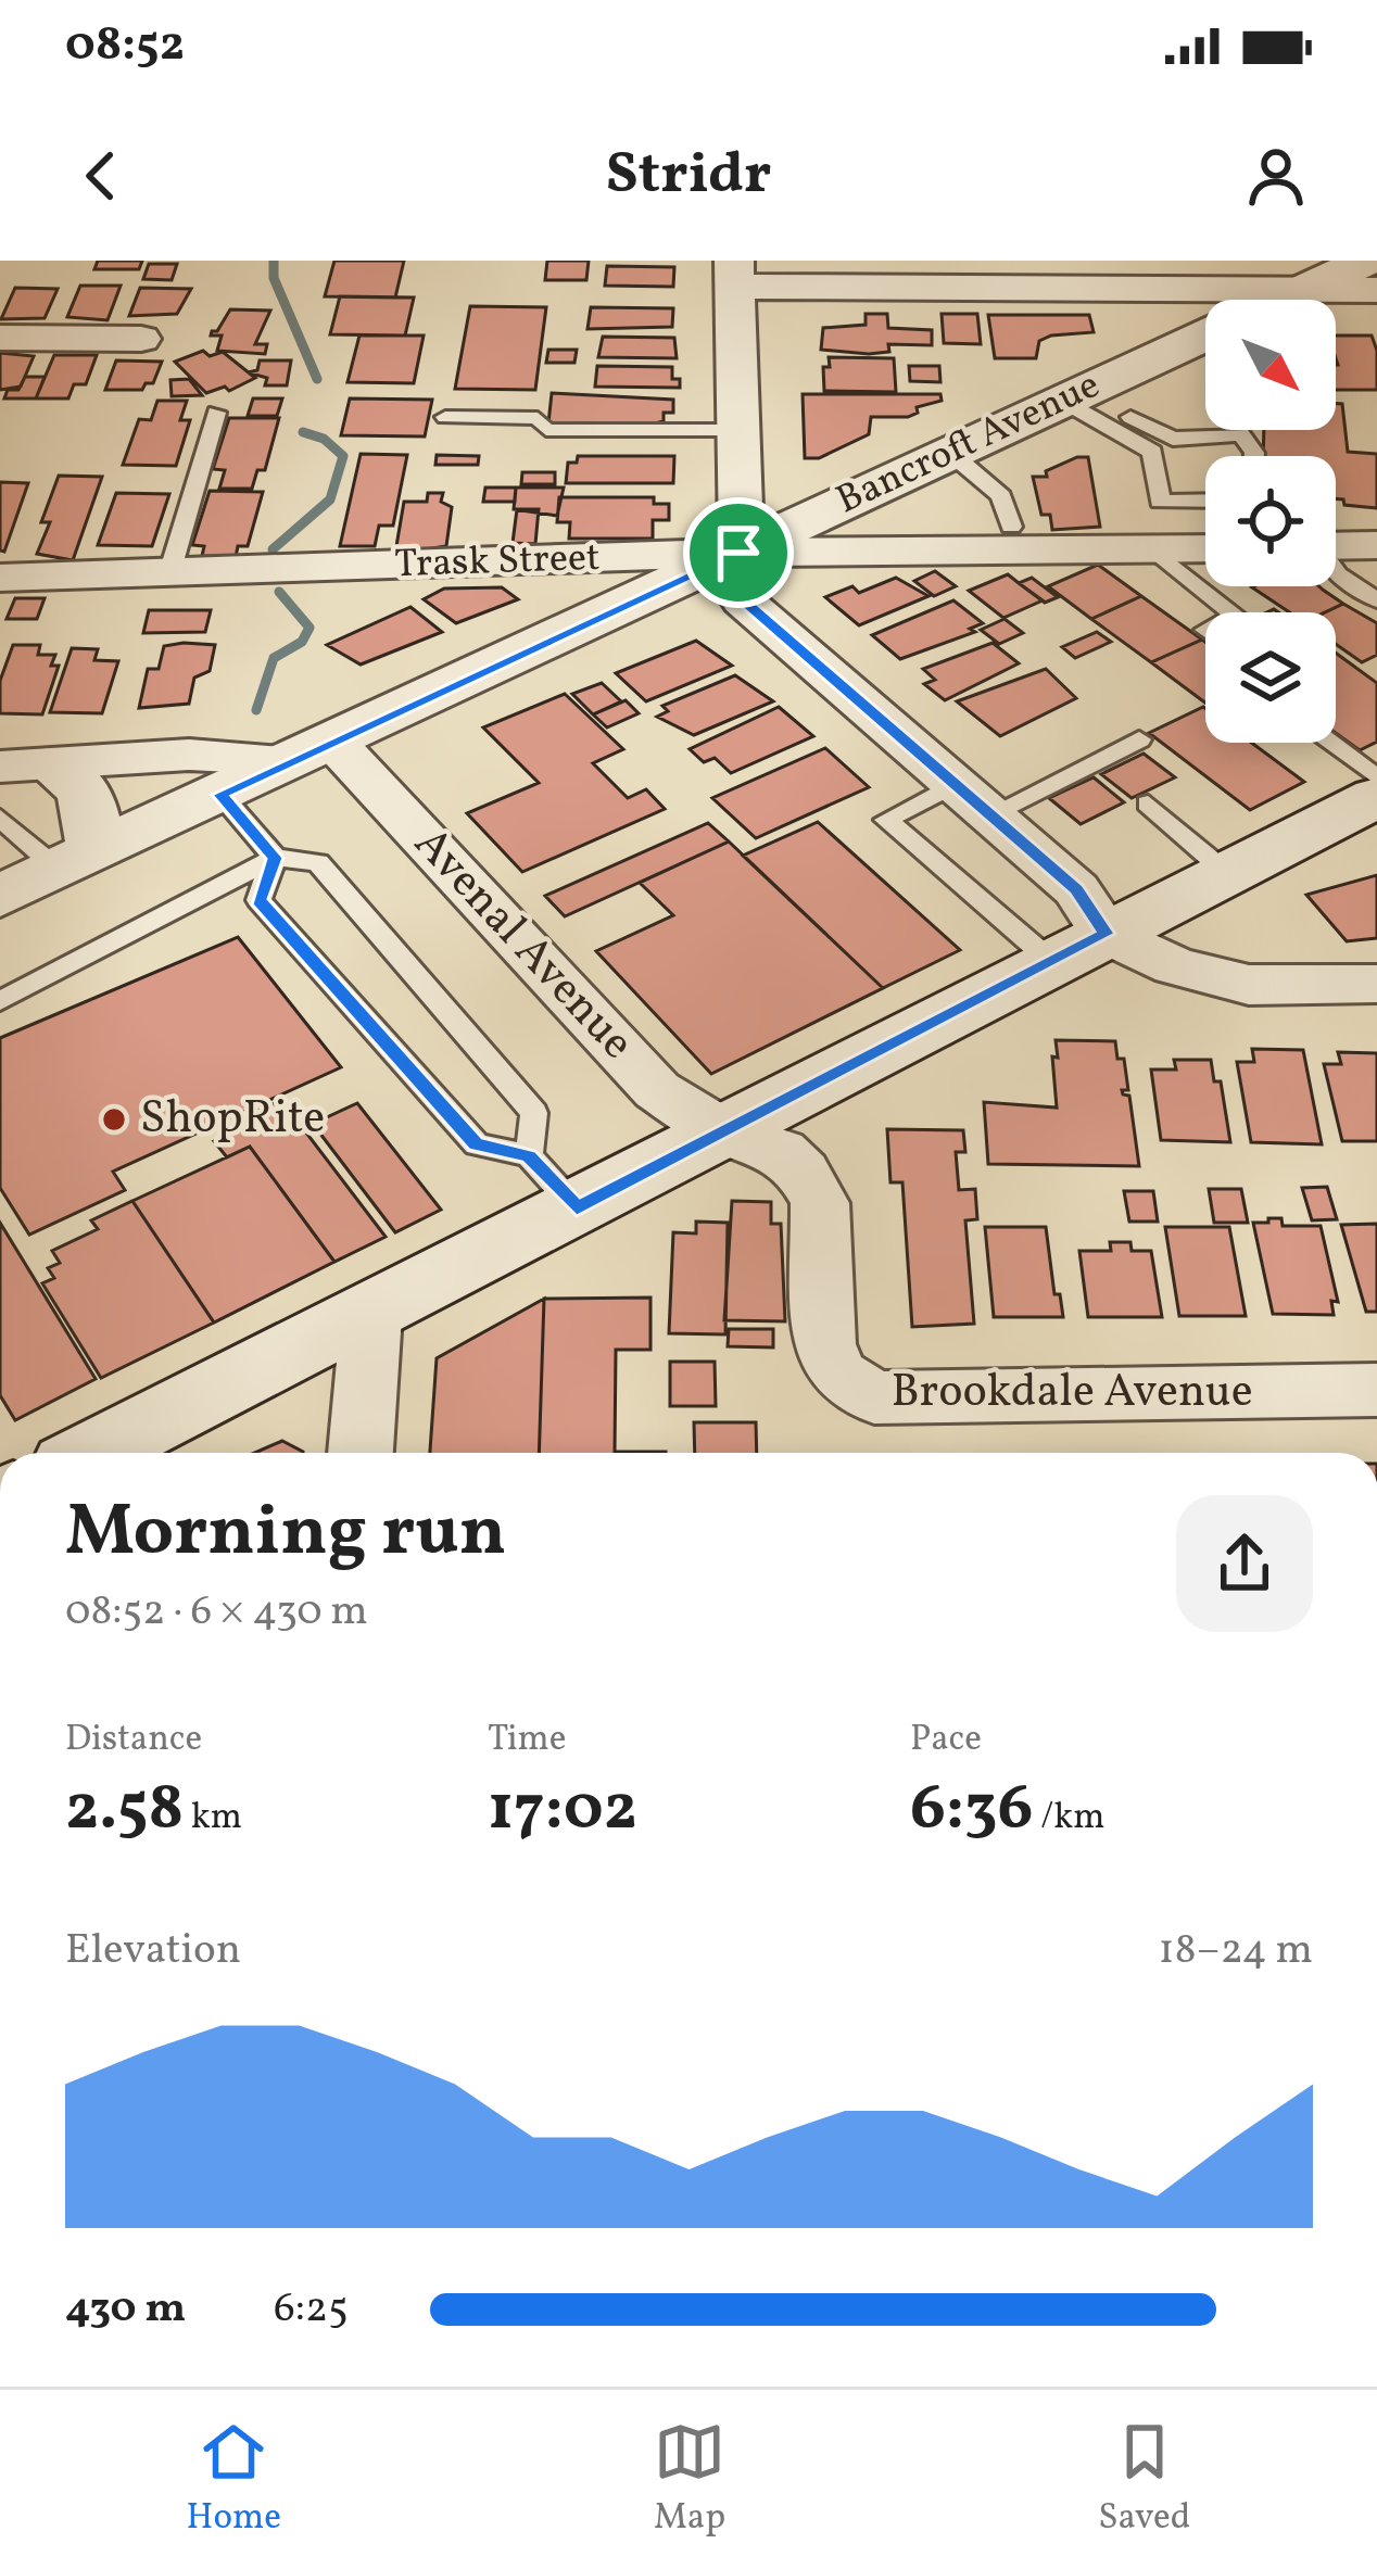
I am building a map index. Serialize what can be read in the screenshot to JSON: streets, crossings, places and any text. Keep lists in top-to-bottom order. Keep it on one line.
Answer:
{"streets":{"street":["Bancroft Avenue","Trask Street","Avenal Avenue","Brookdale Avenue"]},"crossings":[["Bancroft Avenue","Trask Street"],["Bancroft Avenue","Avenal Avenue"],["Avenal Avenue","Brookdale Avenue"]],"places":["ShopRite"],"north":"bottom right","page":{"status":"08:52","header":"Stridr","heading":["Morning run","08:52 · 6 × 430 m"],"stats":[["Distance","2.58 km"],["Time","17:02"],["Pace","6:36 /km"]],"chart":["Elevation","18–24 m"],"list":[{"name":"430 m","note":"6:25"}],"tabs":["Home","Map","Saved"]}}
